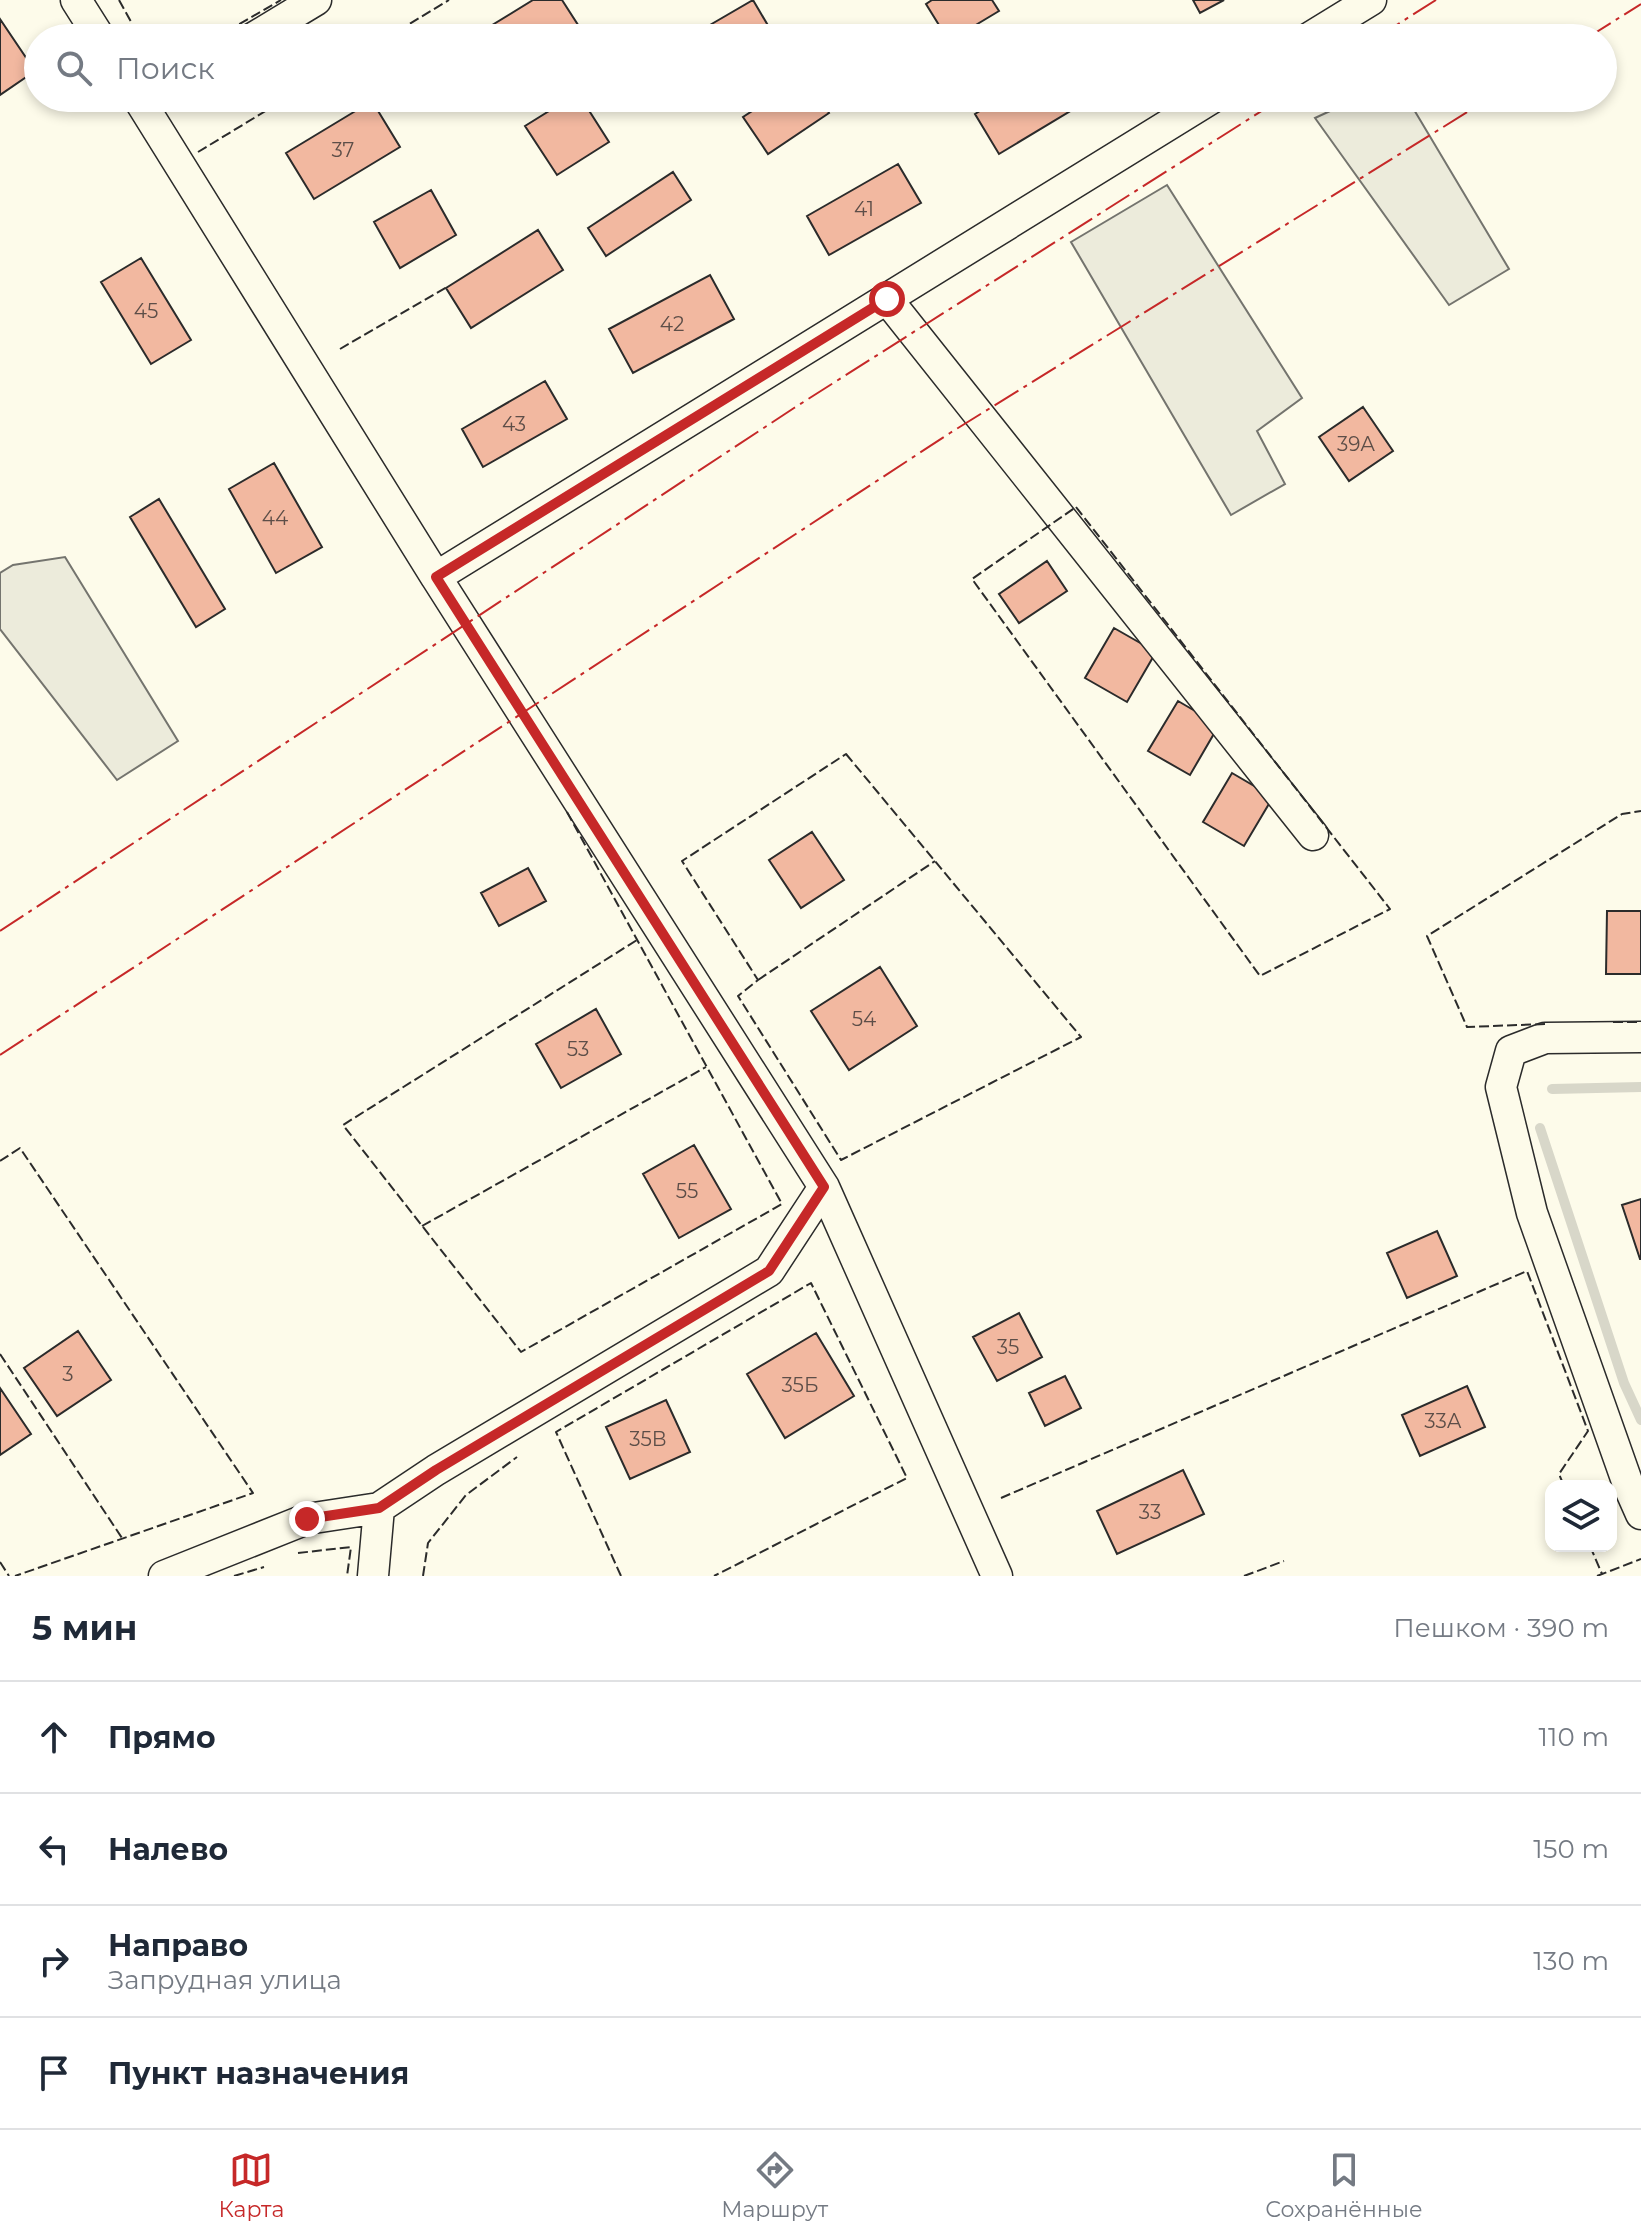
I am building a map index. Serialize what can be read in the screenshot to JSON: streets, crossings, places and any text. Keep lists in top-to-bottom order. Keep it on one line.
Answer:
{"house_numbers":["37","41","45","42","43","39А","44","54","53","55","35","3","35Б","33А","35В","33"],"page":{"search":"Поиск","heading":["5 мин","Пешком · 390 m"],"list":[["Прямо","110 m"],["Налево","150 m"],["Направо","Запрудная улица","130 m"],"Пункт назначения"],"nav":["Карта","Маршрут","Сохранённые"]}}
